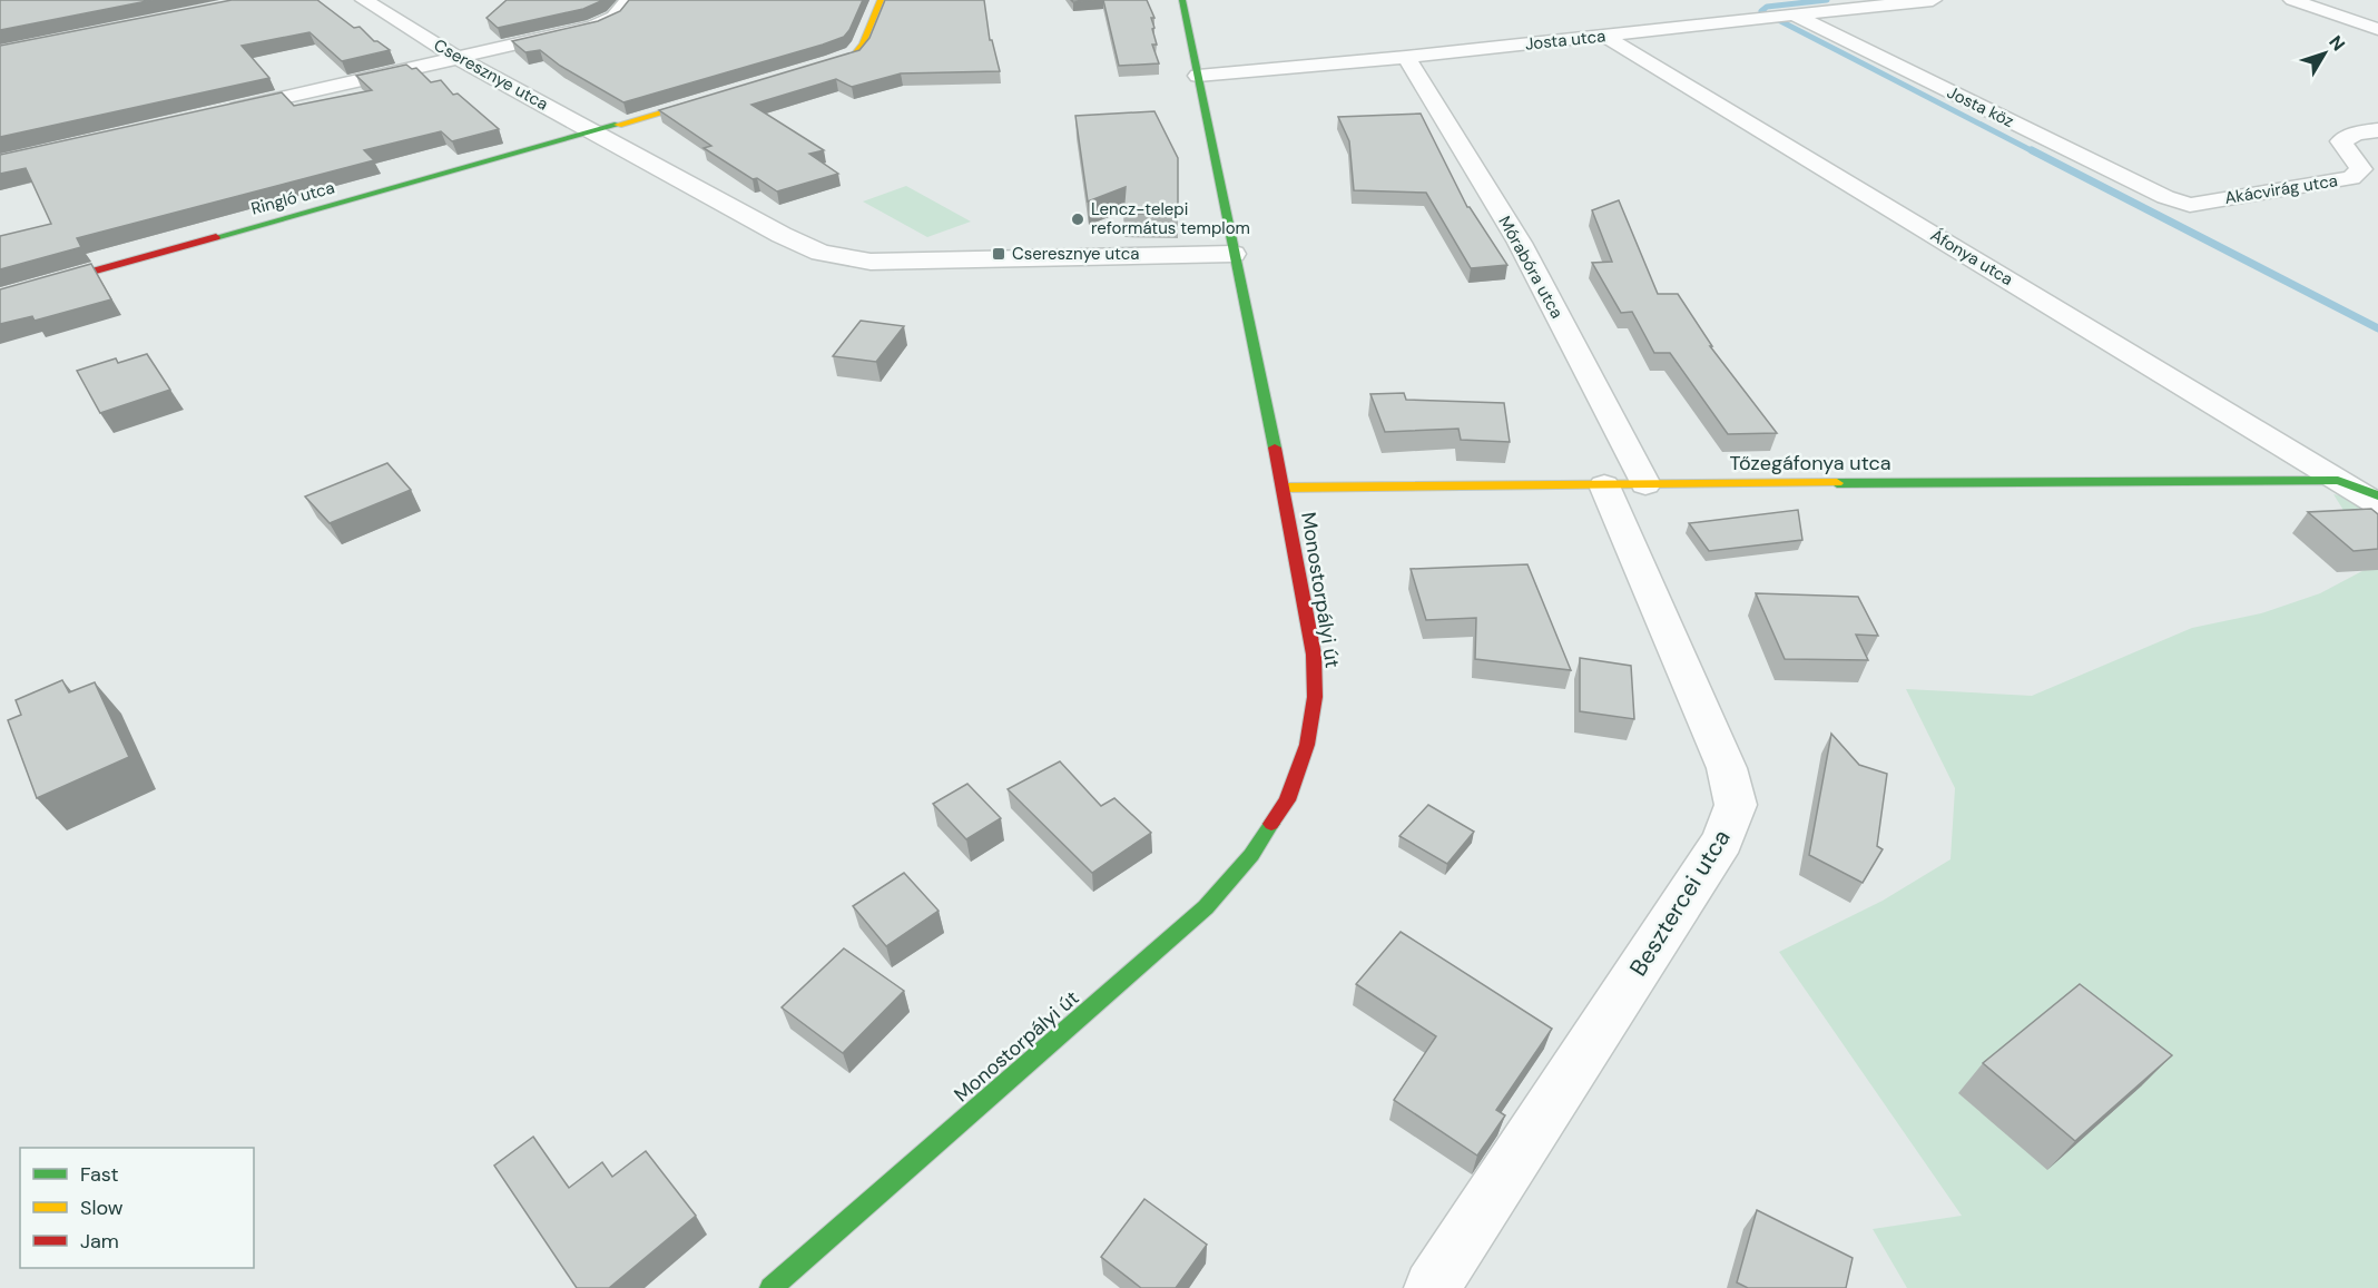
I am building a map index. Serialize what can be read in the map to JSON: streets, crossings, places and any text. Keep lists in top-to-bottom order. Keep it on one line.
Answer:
{"streets":{"street":["Josta utca","Cseresznye utca","Josta köz","Akácvirág utca","Ringló utca","Áfonya utca","Mórabóra utca","Tőzegáfonya utca","Monostorpályi út","Besztercei utca"]},"crossings":[["Josta utca","Josta köz"],["Josta utca","Áfonya utca"],["Josta utca","Mórabóra utca"],["Josta utca","Monostorpályi út"],["Cseresznye utca","Ringló utca"],["Cseresznye utca","Monostorpályi út"],["Josta köz","Akácvirág utca"],["Áfonya utca","Tőzegáfonya utca"],["Mórabóra utca","Tőzegáfonya utca"],["Mórabóra utca","Besztercei utca"],["Tőzegáfonya utca","Monostorpályi út"],["Tőzegáfonya utca","Besztercei utca"]],"places":{"other":["Lencz-telepi református templom"],"transit":["Cseresznye utca"]},"legend":["Fast","Slow","Jam"],"north":"top right"}
